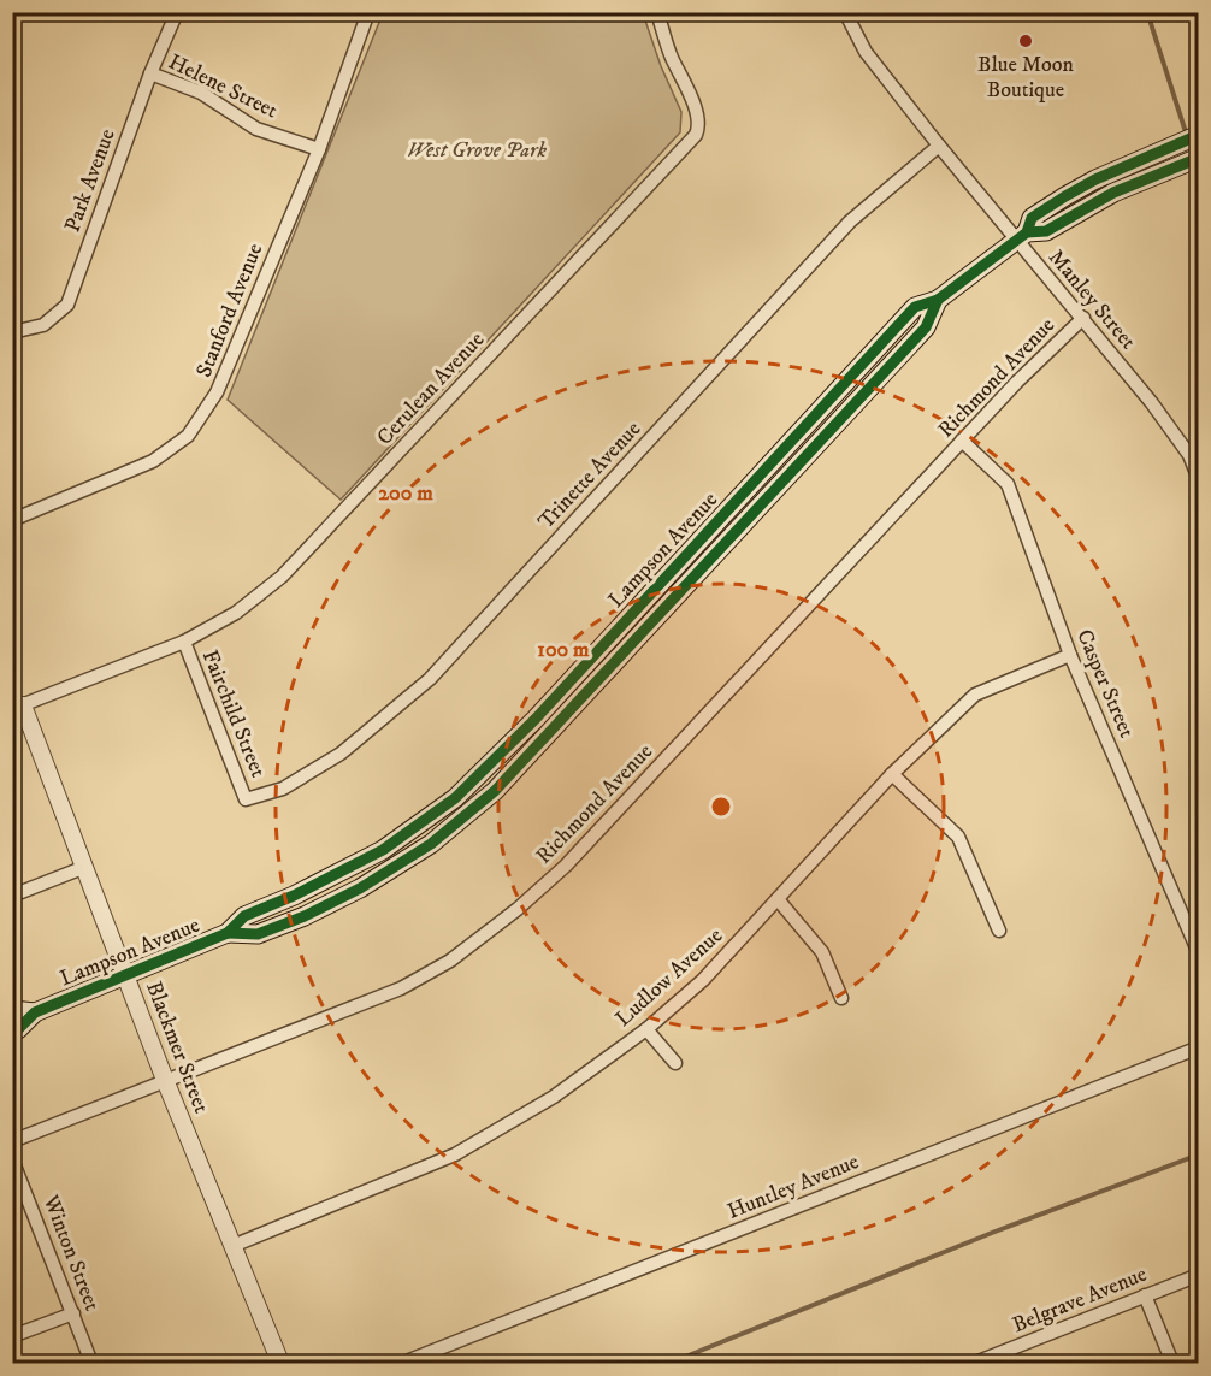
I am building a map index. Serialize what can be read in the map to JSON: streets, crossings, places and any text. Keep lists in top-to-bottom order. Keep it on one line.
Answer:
{"streets":{"main road":["Lampson Avenue"],"street":["Helene Street","Park Avenue","Manley Street","Stanford Avenue","Richmond Avenue","Cerulean Avenue","Trinette Avenue","Casper Street","Fairchild Street","Ludlow Avenue","Blackmer Street","Huntley Avenue","Winton Street","Belgrave Avenue"]},"crossings":[["Helene Street","Park Avenue"],["Helene Street","Stanford Avenue"],["Manley Street","Richmond Avenue"],["Manley Street","Trinette Avenue"],["Manley Street","Lampson Avenue"],["Richmond Avenue","Casper Street"],["Richmond Avenue","Blackmer Street"],["Cerulean Avenue","Fairchild Street"],["Cerulean Avenue","Blackmer Street"],["Trinette Avenue","Fairchild Street"],["Lampson Avenue","Blackmer Street"],["Casper Street","Ludlow Avenue"],["Ludlow Avenue","Blackmer Street"]],"parks":["West Grove Park"],"places":["Blue Moon Boutique"],"rings":["200 m","100 m"]}
